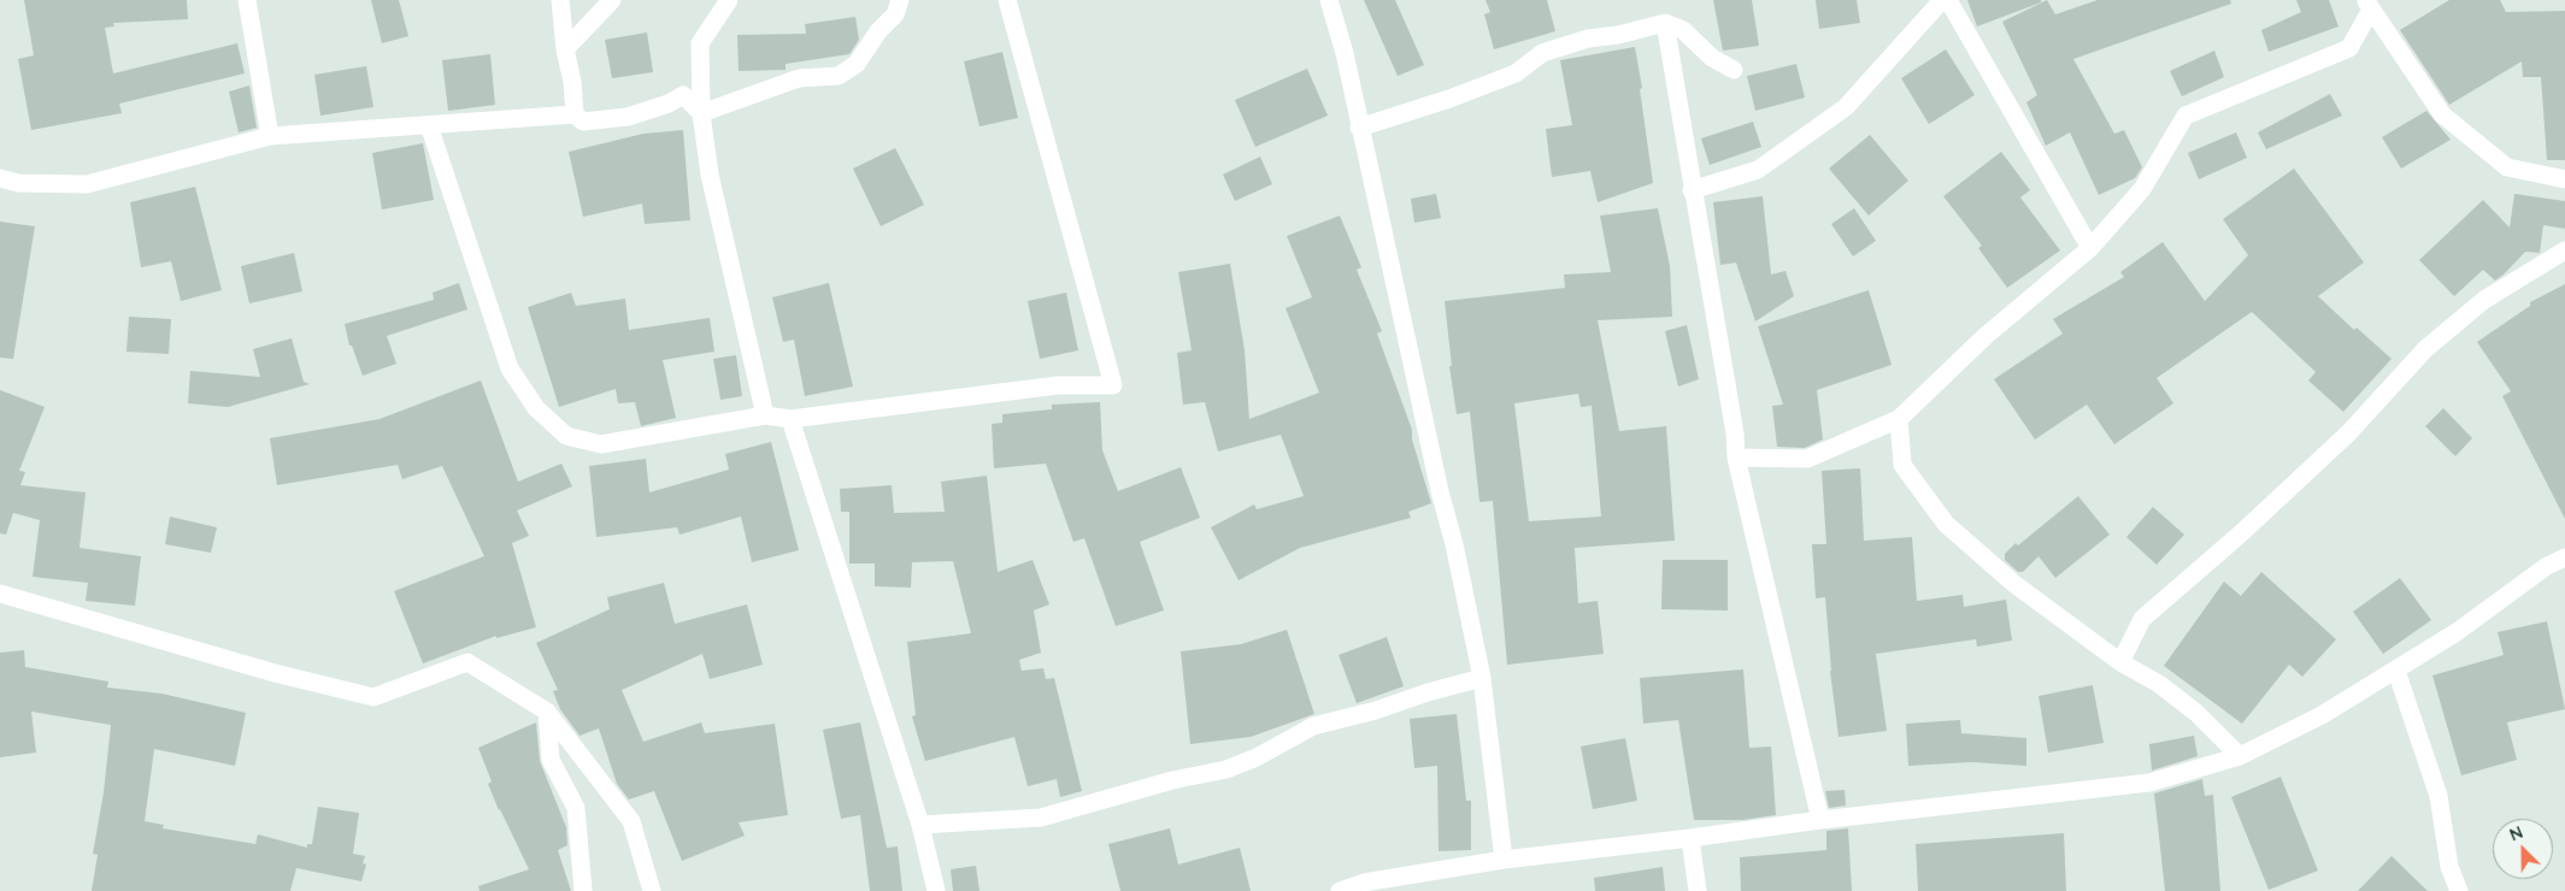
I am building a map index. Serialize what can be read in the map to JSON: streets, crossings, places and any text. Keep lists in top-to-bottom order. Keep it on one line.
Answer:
{"north":"top left"}
